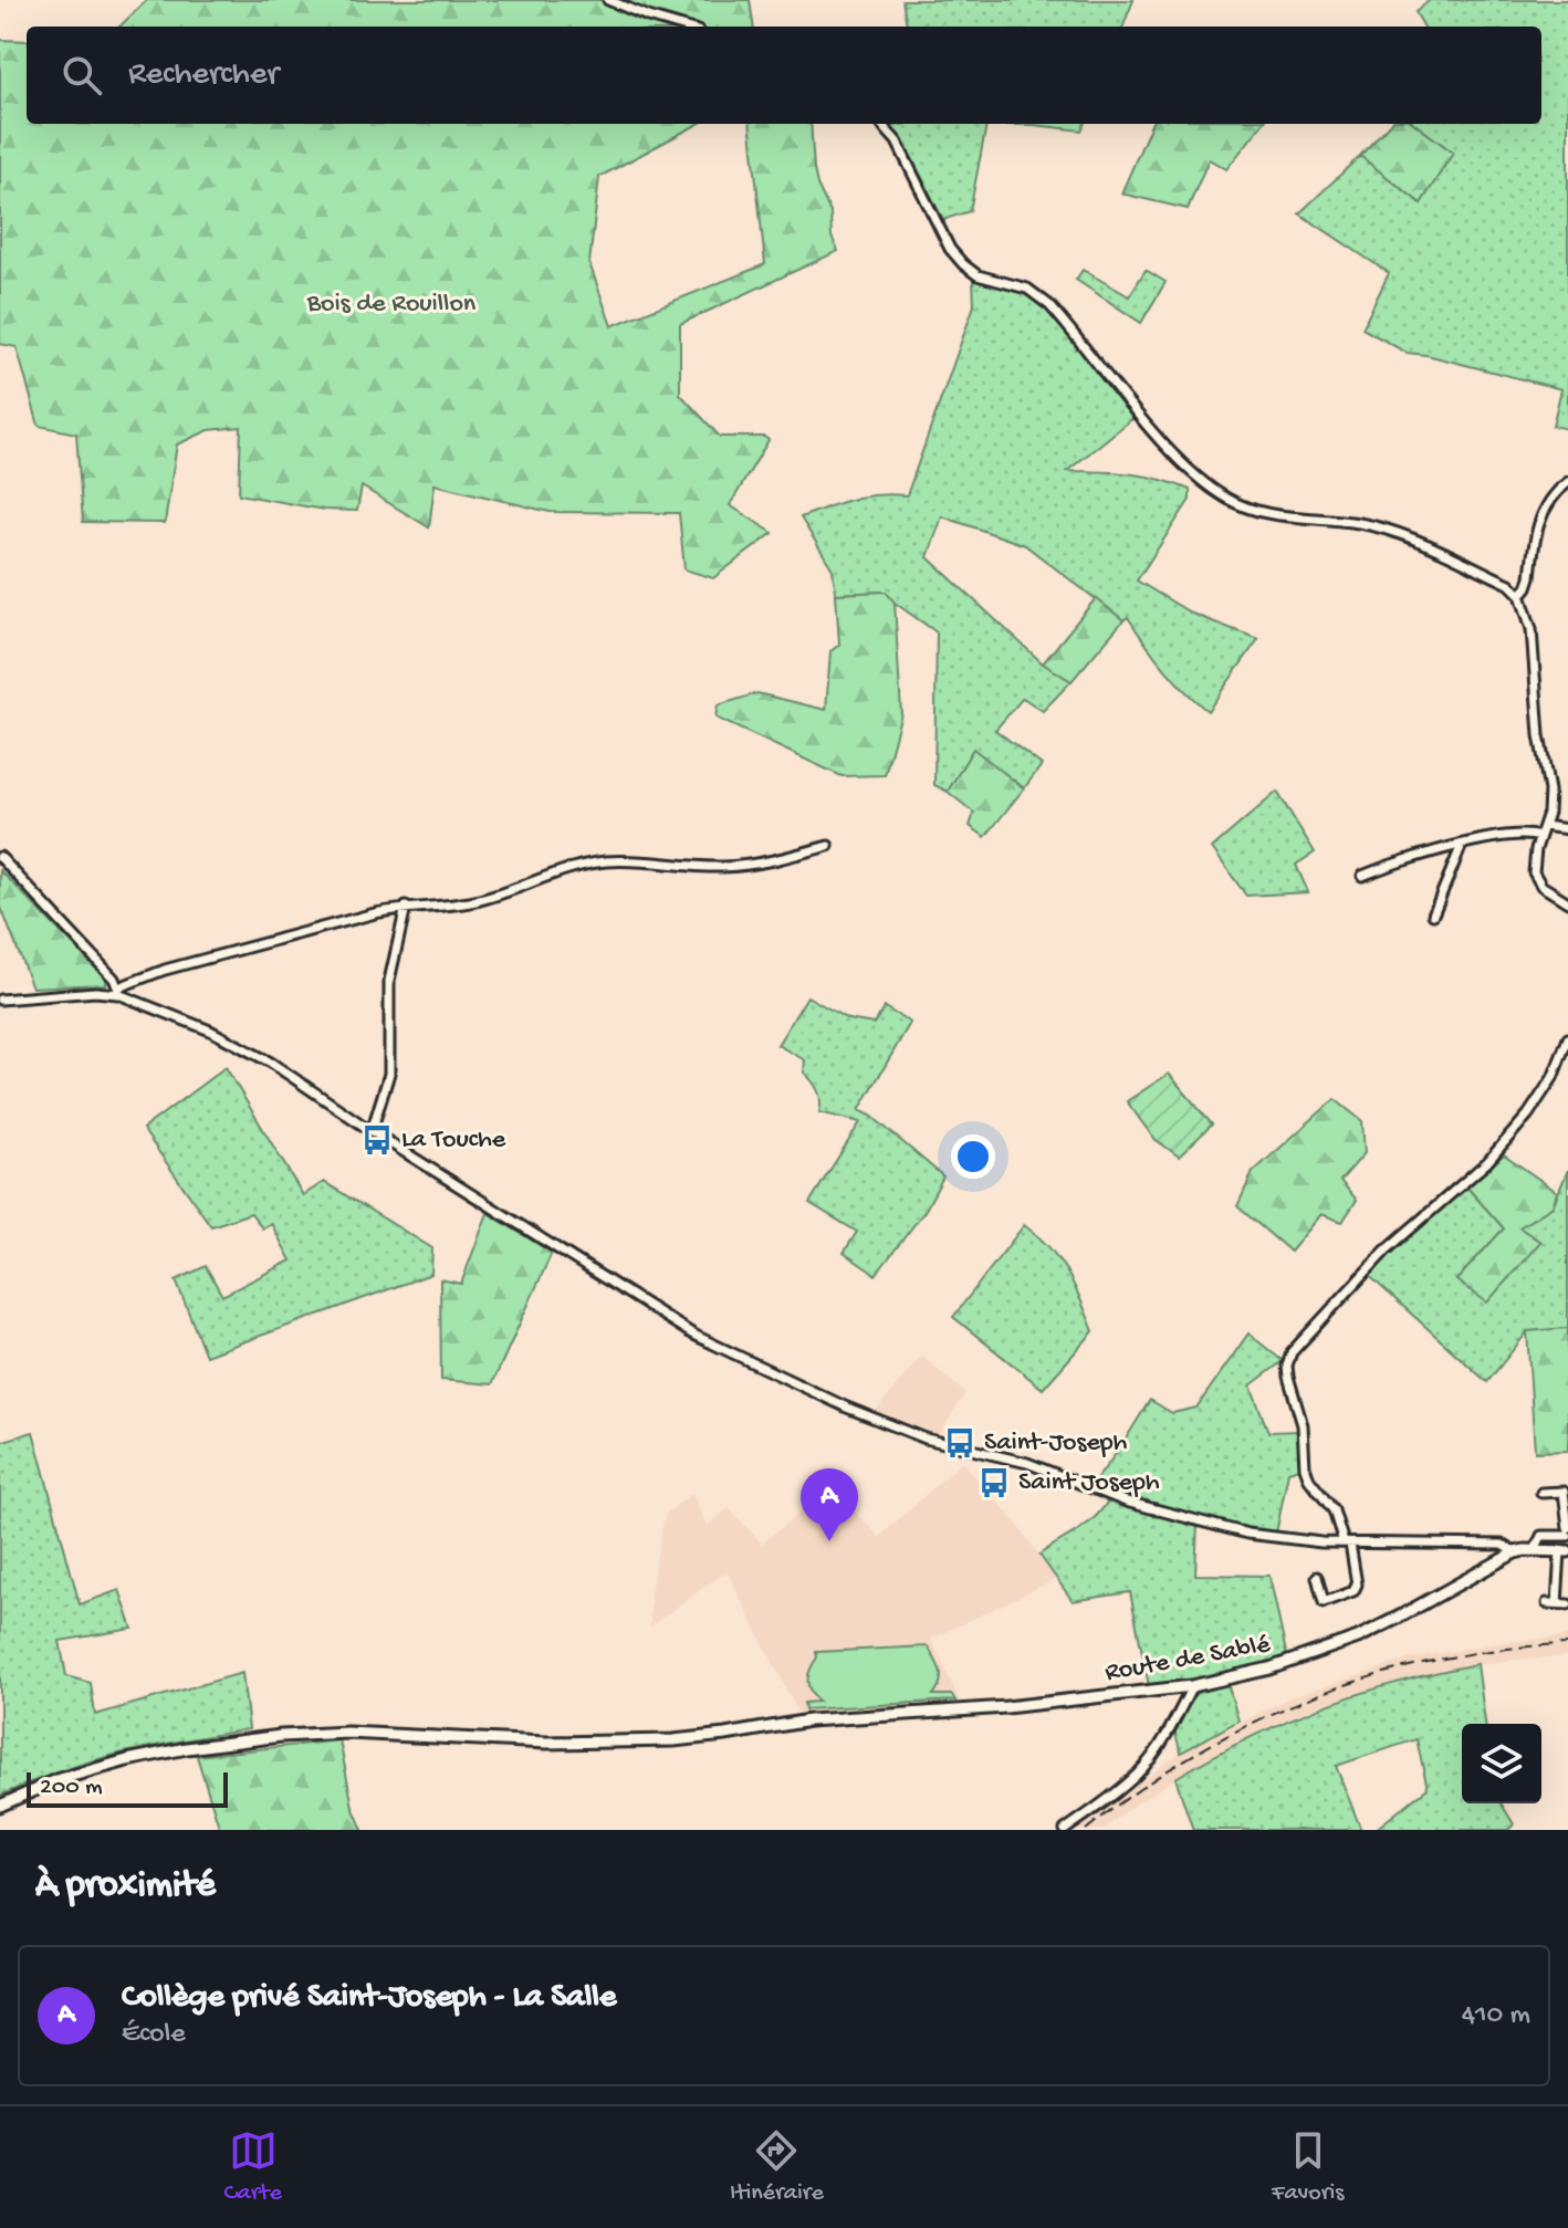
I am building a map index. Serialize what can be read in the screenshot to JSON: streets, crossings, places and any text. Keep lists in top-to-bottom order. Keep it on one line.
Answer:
{"streets":{"main road":["Route de Sablé"]},"parks":["Bois de Rouillon"],"places":{"bus stop":["La Touche","Saint-Joseph","Saint Joseph"]},"scale_bar":"200 m","page":{"search":"Rechercher","pins":"A","scale":"200 m","heading":"À proximité","list":[{"mark":"A","name":"Collège privé Saint-Joseph - La Salle","note":"École","value":"410 m"}],"nav":["Carte","Itinéraire","Favoris"]}}
